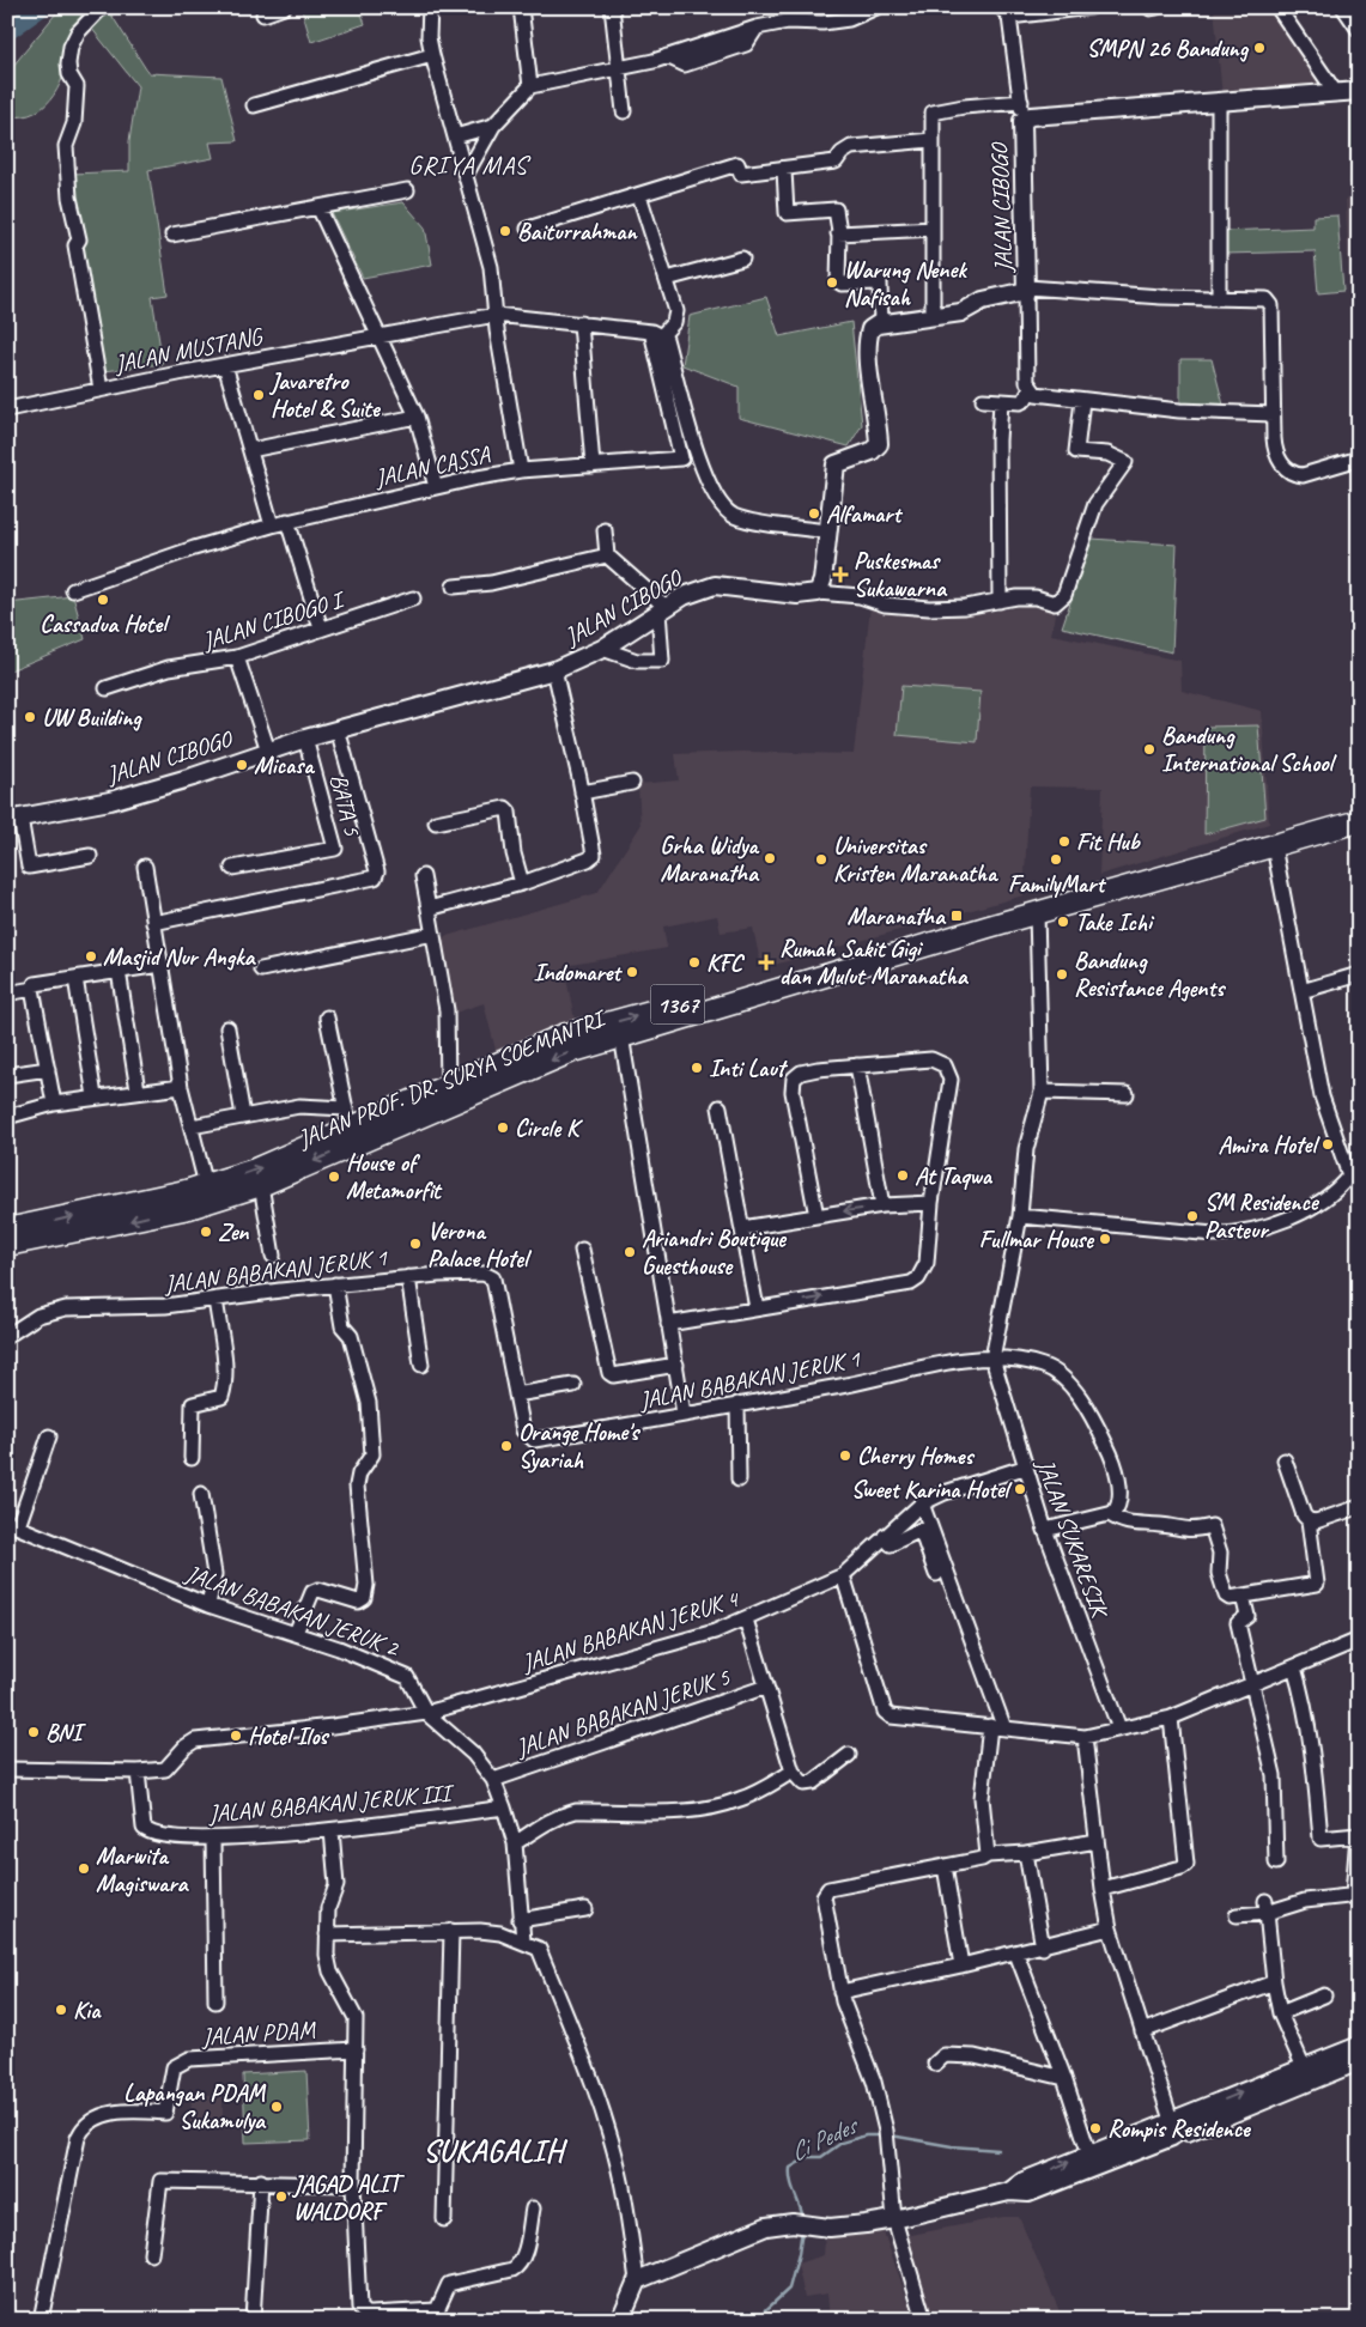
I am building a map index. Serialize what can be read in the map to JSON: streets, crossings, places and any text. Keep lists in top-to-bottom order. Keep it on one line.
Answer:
{"streets":{"main road":["1367","JALAN PROF. DR. SURYA SOEMANTRI"],"street":["JALAN CIBOGO","JALAN MUSTANG","JALAN CASSA","JALAN CIBOGO I","BATA 5","JALAN BABAKAN JERUK 1","JALAN SUKARESIK","JALAN BABAKAN JERUK 2","JALAN BABAKAN JERUK 4","JALAN BABAKAN JERUK 5","JALAN BABAKAN JERUK III","JALAN PDAM"]},"crossings":[["JALAN CIBOGO","BATA 5"],["JALAN MUSTANG","JALAN CASSA"],["JALAN BABAKAN JERUK 1","JALAN SUKARESIK"],["JALAN SUKARESIK","JALAN BABAKAN JERUK 4"],["JALAN BABAKAN JERUK 2","JALAN BABAKAN JERUK 4"],["JALAN BABAKAN JERUK 2","JALAN BABAKAN JERUK 5"],["JALAN BABAKAN JERUK 2","JALAN BABAKAN JERUK III"],["JALAN BABAKAN JERUK 4","JALAN BABAKAN JERUK III"]],"districts":["GRIYA MAS","SUKAGALIH"],"water":["Ci Pedes"],"places":{"other":["SMPN 26 Bandung","Baiturrahman","Warung Nenek Nafisah","Javaretro Hotel & Suite","Alfamart","Cassadua Hotel","UW Building","Bandung International School","Micasa","Fit Hub","Grha Widya Maranatha","Universitas Kristen Maranatha","FamilyMart","Take Ichi","Masjid Nur Angka","KFC","Indomaret","Bandung Resistance Agents","Inti Laut","Circle K","Amira Hotel","At Taqwa","House of Metamorfit","SM Residence Pasteur","Zen","Fullmar House","Verona Palace Hotel","Ariandri Boutique Guesthouse","Orange Home's Syariah","Cherry Homes","Sweet Karina Hotel","BNI","Hotel Ilos","Marwita Magiswara","Kia","Lapangan PDAM Sukamulya","Rompis Residence","JAGAD ALIT WALDORF"],"health":["Puskesmas Sukawarna","Rumah Sakit Gigi dan Mulut Maranatha"],"transit":["Maranatha"]}}
